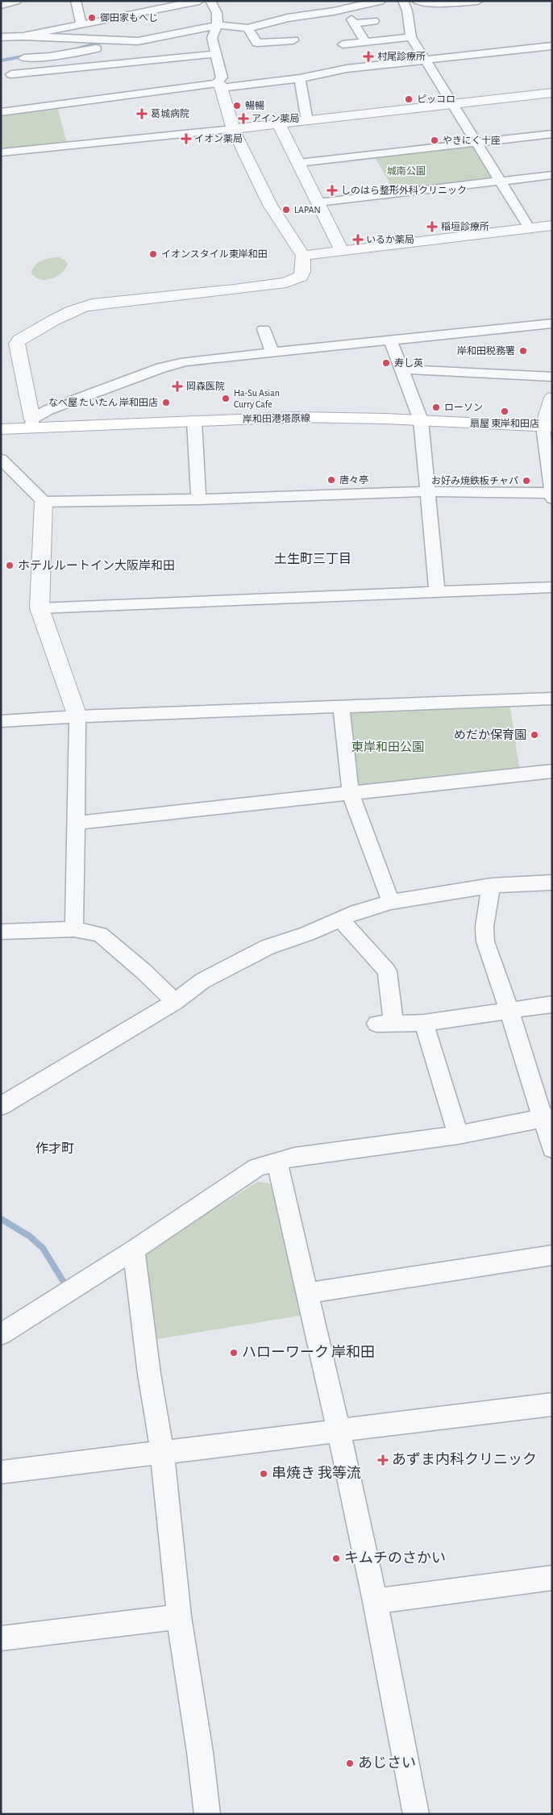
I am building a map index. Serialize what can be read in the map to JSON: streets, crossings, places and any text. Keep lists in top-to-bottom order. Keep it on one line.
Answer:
{"streets":{"main road":["岸和田港塔原線"]},"districts":["土生町三丁目","作才町"],"parks":["城南公園","東岸和田公園"],"places":{"other":["御田家もへじ","ピッコロ","暢暢","やきにく十座","LAPAN","イオンスタイル東岸和田","岸和田税務署","寿し英","Ha-Su Asian Curry Cafe","なべ屋 たいたん 岸和田店","ローソン","扇屋 東岸和田店","唐々亭","お好み焼鉄板チャパ","ホテルルートイン大阪岸和田","めだか保育園","ハローワーク 岸和田","串焼き 我等流","キムチのさかい","あじさい"],"health":["村尾診療所","葛城病院","アイン薬局","イオン薬局","しのはら整形外科クリニック","稲垣診療所","いるか薬局","岡森医院","あずま内科クリニック"]}}
